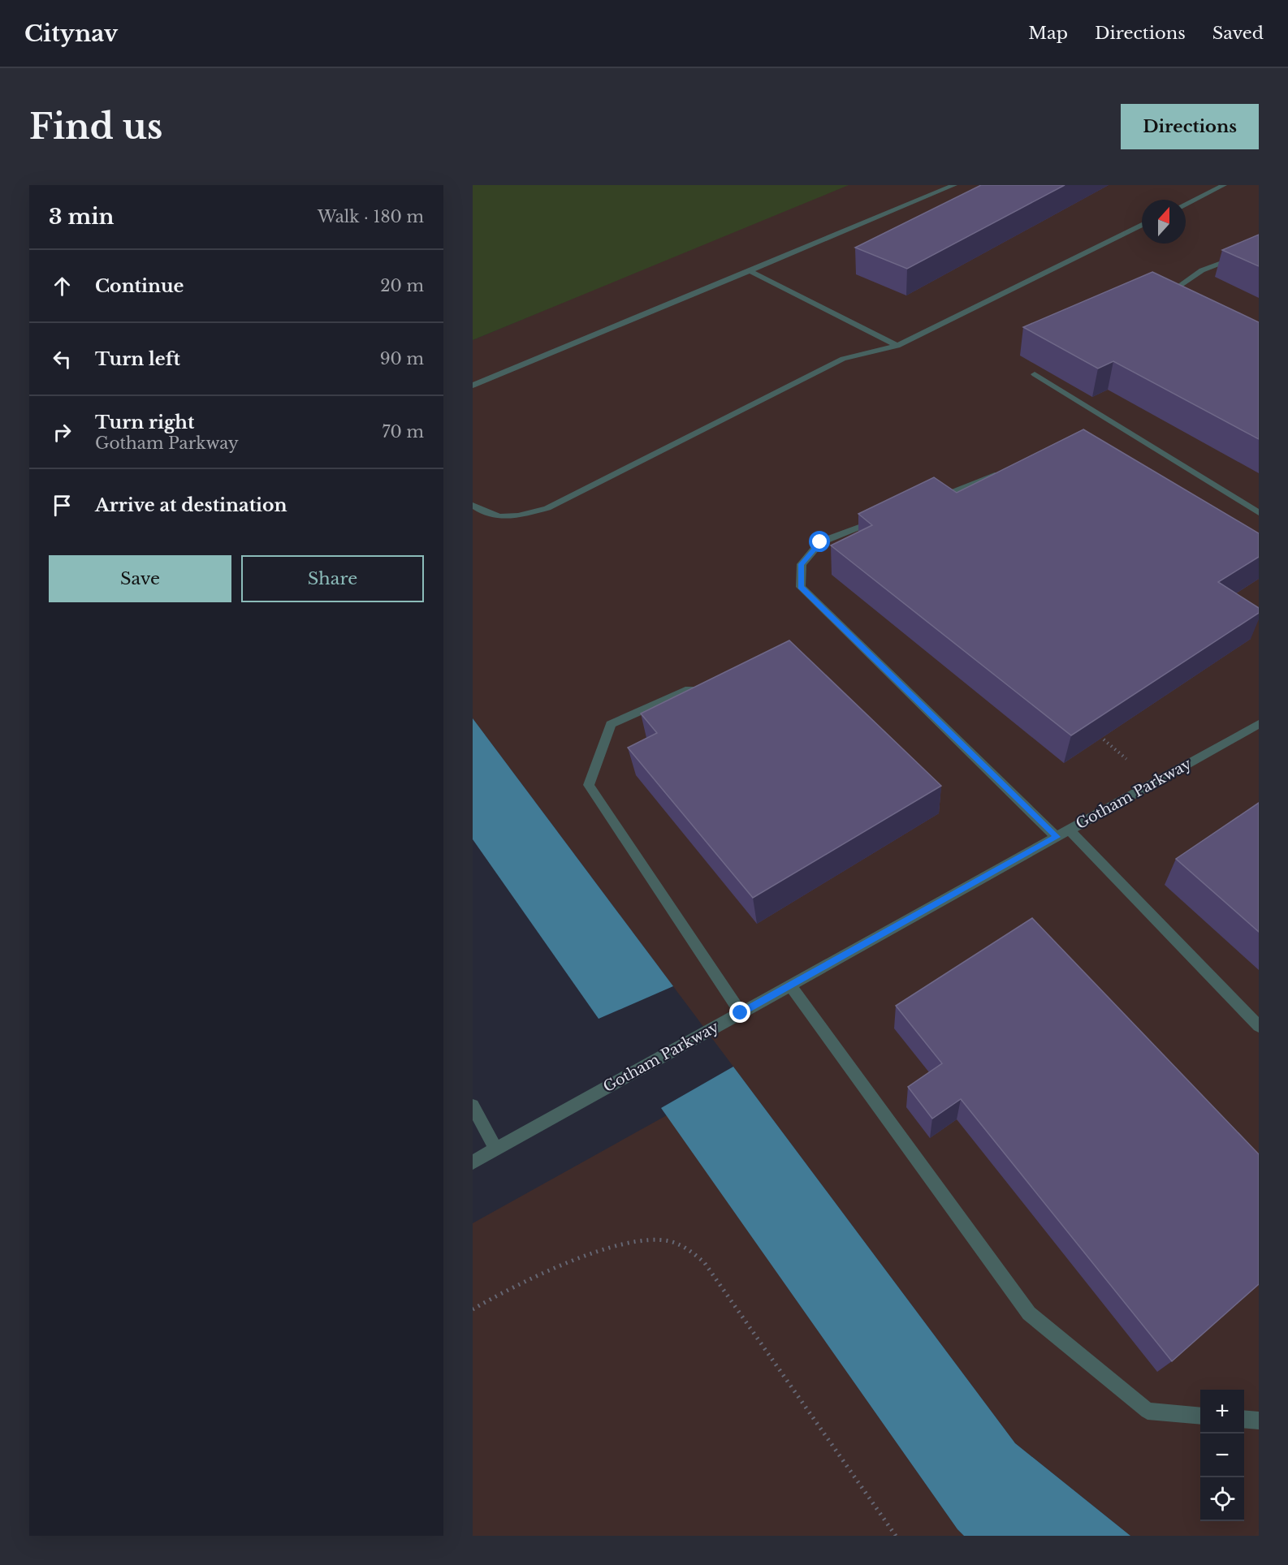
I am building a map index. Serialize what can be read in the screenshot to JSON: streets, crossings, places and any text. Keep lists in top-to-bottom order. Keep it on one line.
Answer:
{"streets":{"street":["Gotham Parkway"]},"north":"top","page":{"header":"Citynav","nav":["Map","Directions","Saved"],"buttons":["Directions",["Save","Share"]],"title":"Find us","heading":["3 min","Walk · 180 m"],"list":[["Continue","20 m"],["Turn left","90 m"],["Turn right","Gotham Parkway","70 m"],"Arrive at destination"],"map_buttons":["+","−"]}}
